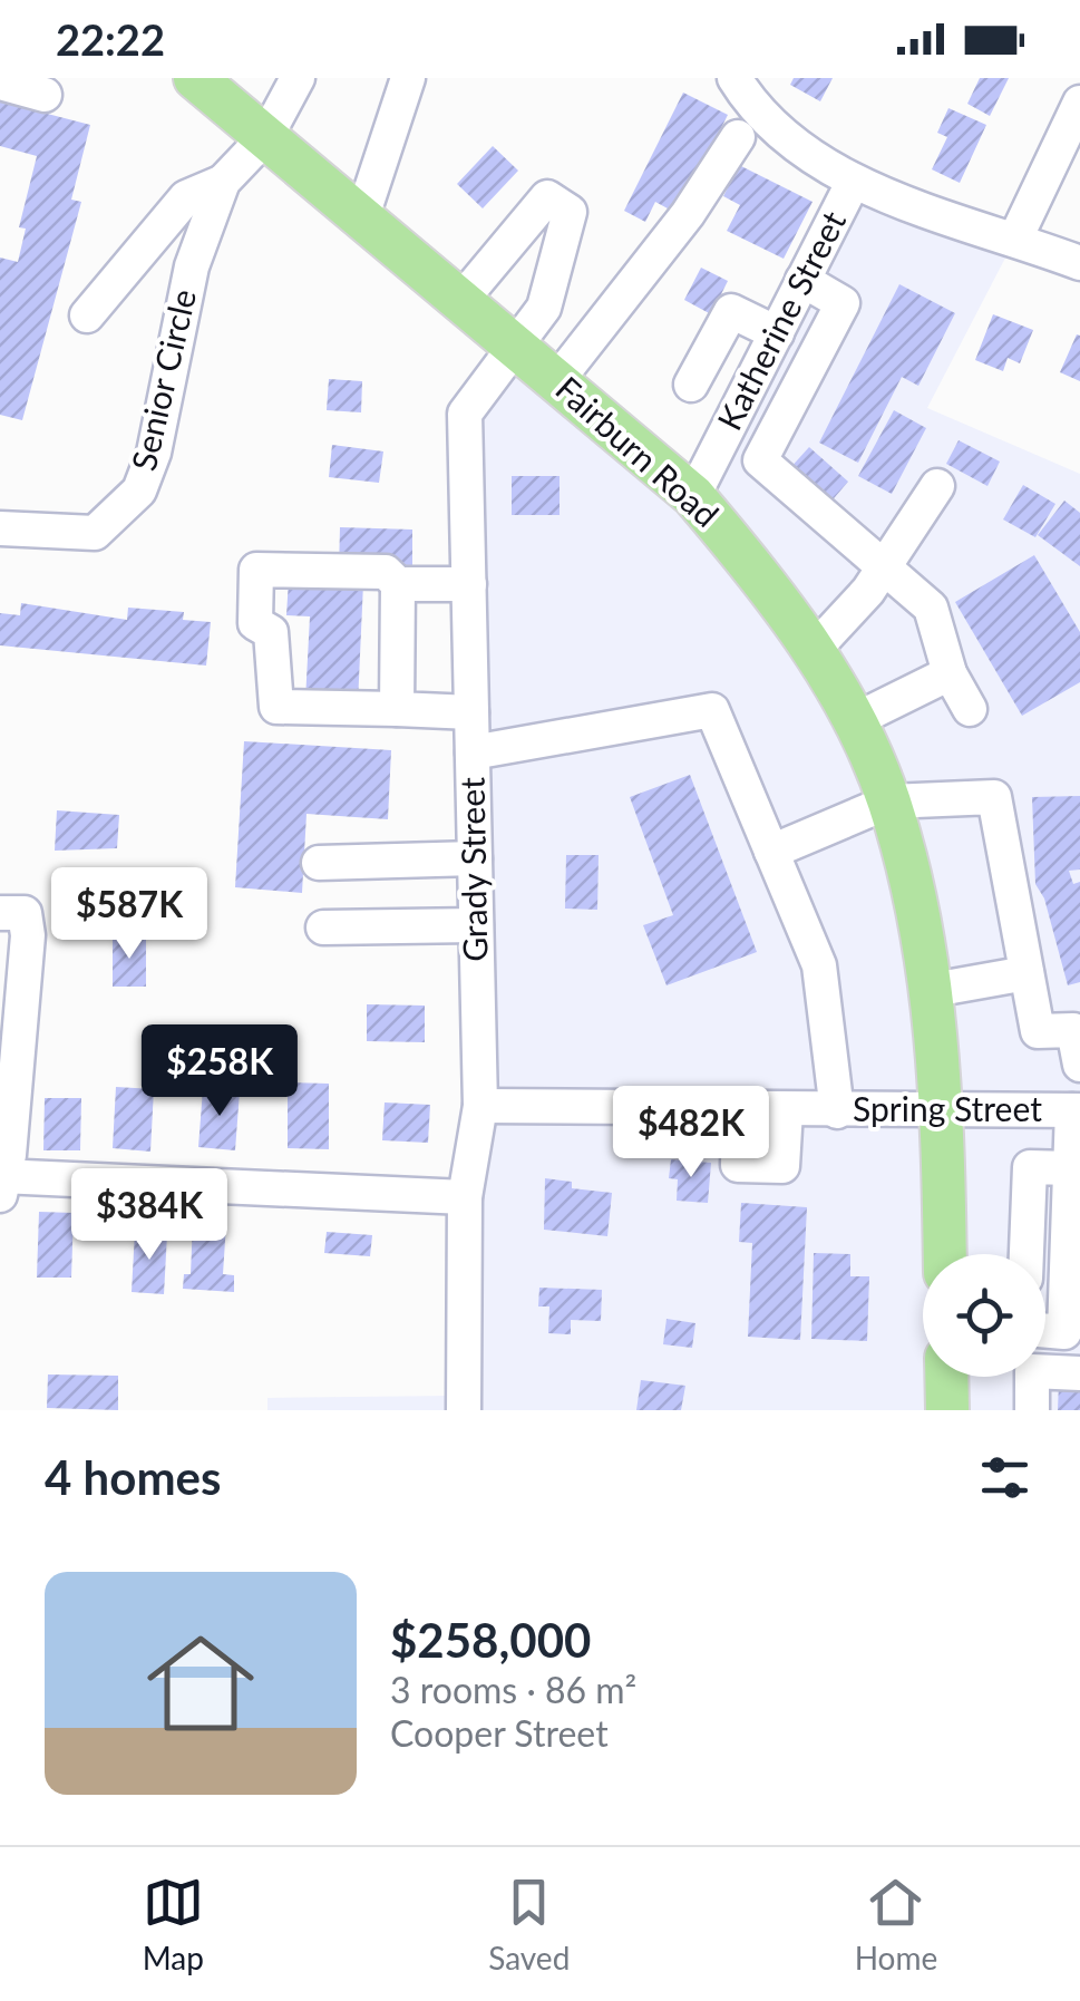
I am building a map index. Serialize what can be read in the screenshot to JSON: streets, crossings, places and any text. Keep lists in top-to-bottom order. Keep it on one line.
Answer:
{"streets":{"main road":["Fairburn Road"],"street":["Katherine Street","Senior Circle","Grady Street","Spring Street"]},"crossings":[["Katherine Street","Fairburn Road"],["Senior Circle","Fairburn Road"],["Fairburn Road","Grady Street"],["Fairburn Road","Spring Street"],["Grady Street","Spring Street"]],"page":{"status":"22:22","price":["$587K","$258K","$482K","$384K"],"heading":"4 homes","list":[{"name":"$258,000","note":"3 rooms · 86 m² · Cooper Street"}],"tabs":["Map","Saved","Home"]}}
